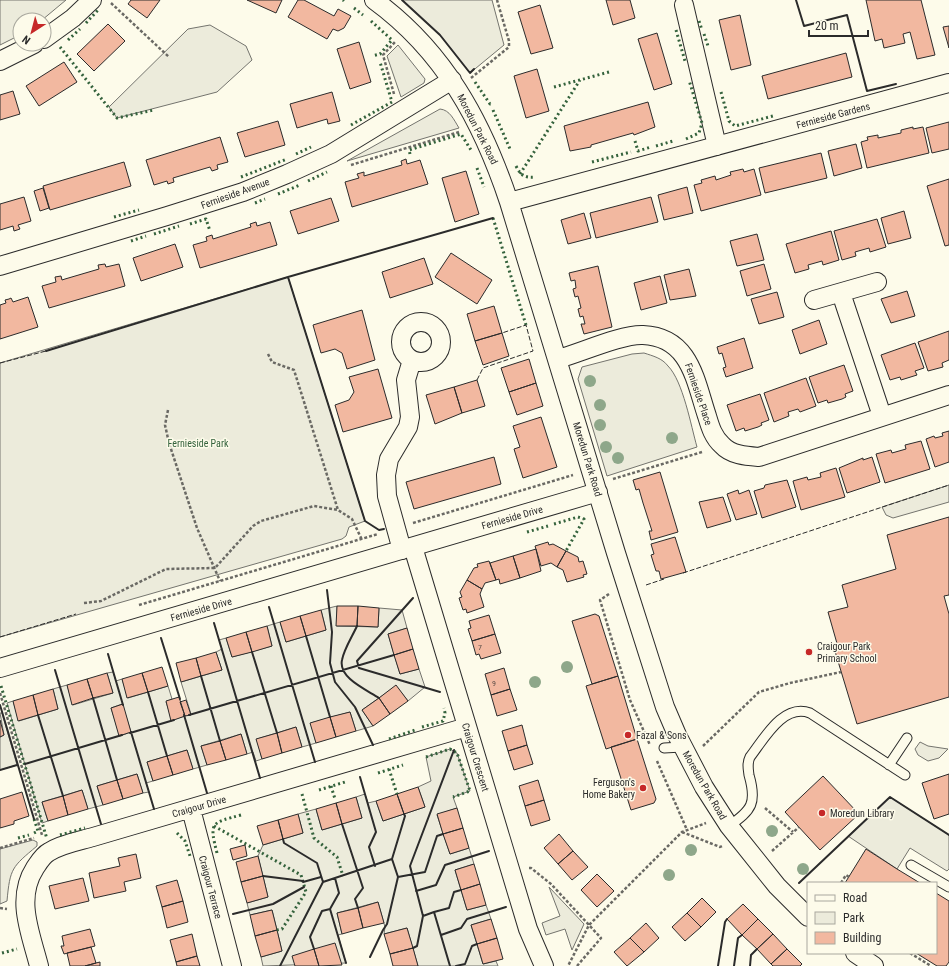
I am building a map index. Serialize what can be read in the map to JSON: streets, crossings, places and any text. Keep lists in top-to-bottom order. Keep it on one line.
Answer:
{"streets":{"street":["Fernieside Gardens","Moredun Park Road","Fernieside Avenue","Fernieside Place","Fernieside Drive","Craigour Crescent","Craigour Drive","Craigour Terrace"]},"crossings":[["Fernieside Gardens","Moredun Park Road"],["Moredun Park Road","Fernieside Avenue"],["Moredun Park Road","Fernieside Place"],["Moredun Park Road","Fernieside Drive"],["Fernieside Drive","Craigour Crescent"],["Craigour Crescent","Craigour Drive"],["Craigour Drive","Craigour Terrace"]],"parks":["Fernieside Park"],"places":["Craigour Park Primary School","Fazal & Sons","Ferguson's Home Bakery","Moredun Library"],"house_numbers":["7","9"],"legend":["Road","Park","Building"],"scale_bar":"20 m","north":"bottom left"}
